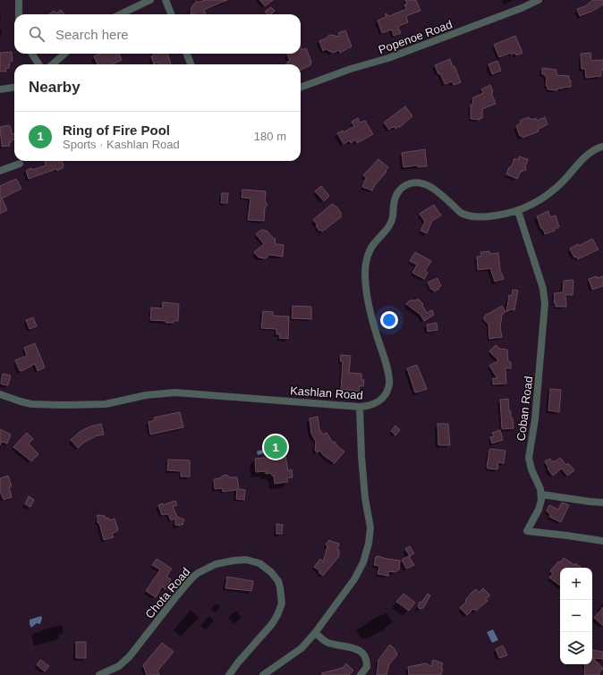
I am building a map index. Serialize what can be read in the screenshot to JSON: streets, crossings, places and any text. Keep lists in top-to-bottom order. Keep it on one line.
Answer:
{"streets":{"street":["Popenoe Road","Kashlan Road","Coban Road","Chota Road"]},"crossings":[["Kashlan Road","Coban Road"]],"page":{"search":"Search here","heading":"Nearby","list":[{"mark":"1","name":"Ring of Fire Pool","note":"Sports · Kashlan Road","value":"180 m"}],"pins":"1","map_buttons":["+","−"]}}
